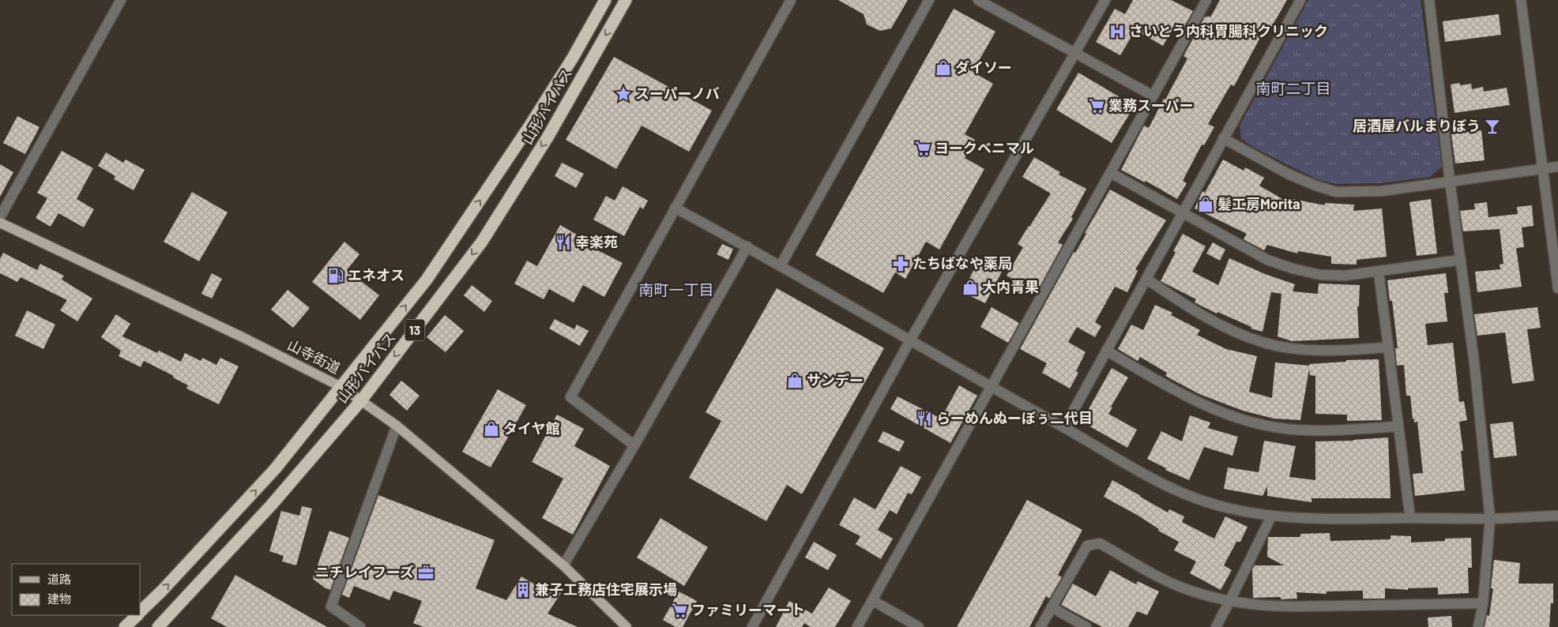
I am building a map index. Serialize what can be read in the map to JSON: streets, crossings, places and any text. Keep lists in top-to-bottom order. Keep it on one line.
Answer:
{"streets":{"highway":["山形バイパス","13"],"main road":["山寺街道"]},"crossings":[["山形バイパス","山寺街道"]],"districts":["南町二丁目","南町一丁目"],"places":{"hospital":["さいとう内科胃腸科クリニック"],"shop":["ダイソー","髪工房Morita","大内青果","サンデー","タイヤ館"],"place":["スーパーノバ"],"supermarket":["業務スーパー","ヨークベニマル","ファミリーマート"],"bar":["居酒屋バルまりぼう"],"restaurant":["幸楽苑","らーめんぬーぼぅ二代目"],"pharmacy":["たちばなや薬局"],"fuel station":["エネオス"],"office":["ニチレイフーズ"],"building":["兼子工務店住宅展示場"]},"legend":["道路","建物"]}
